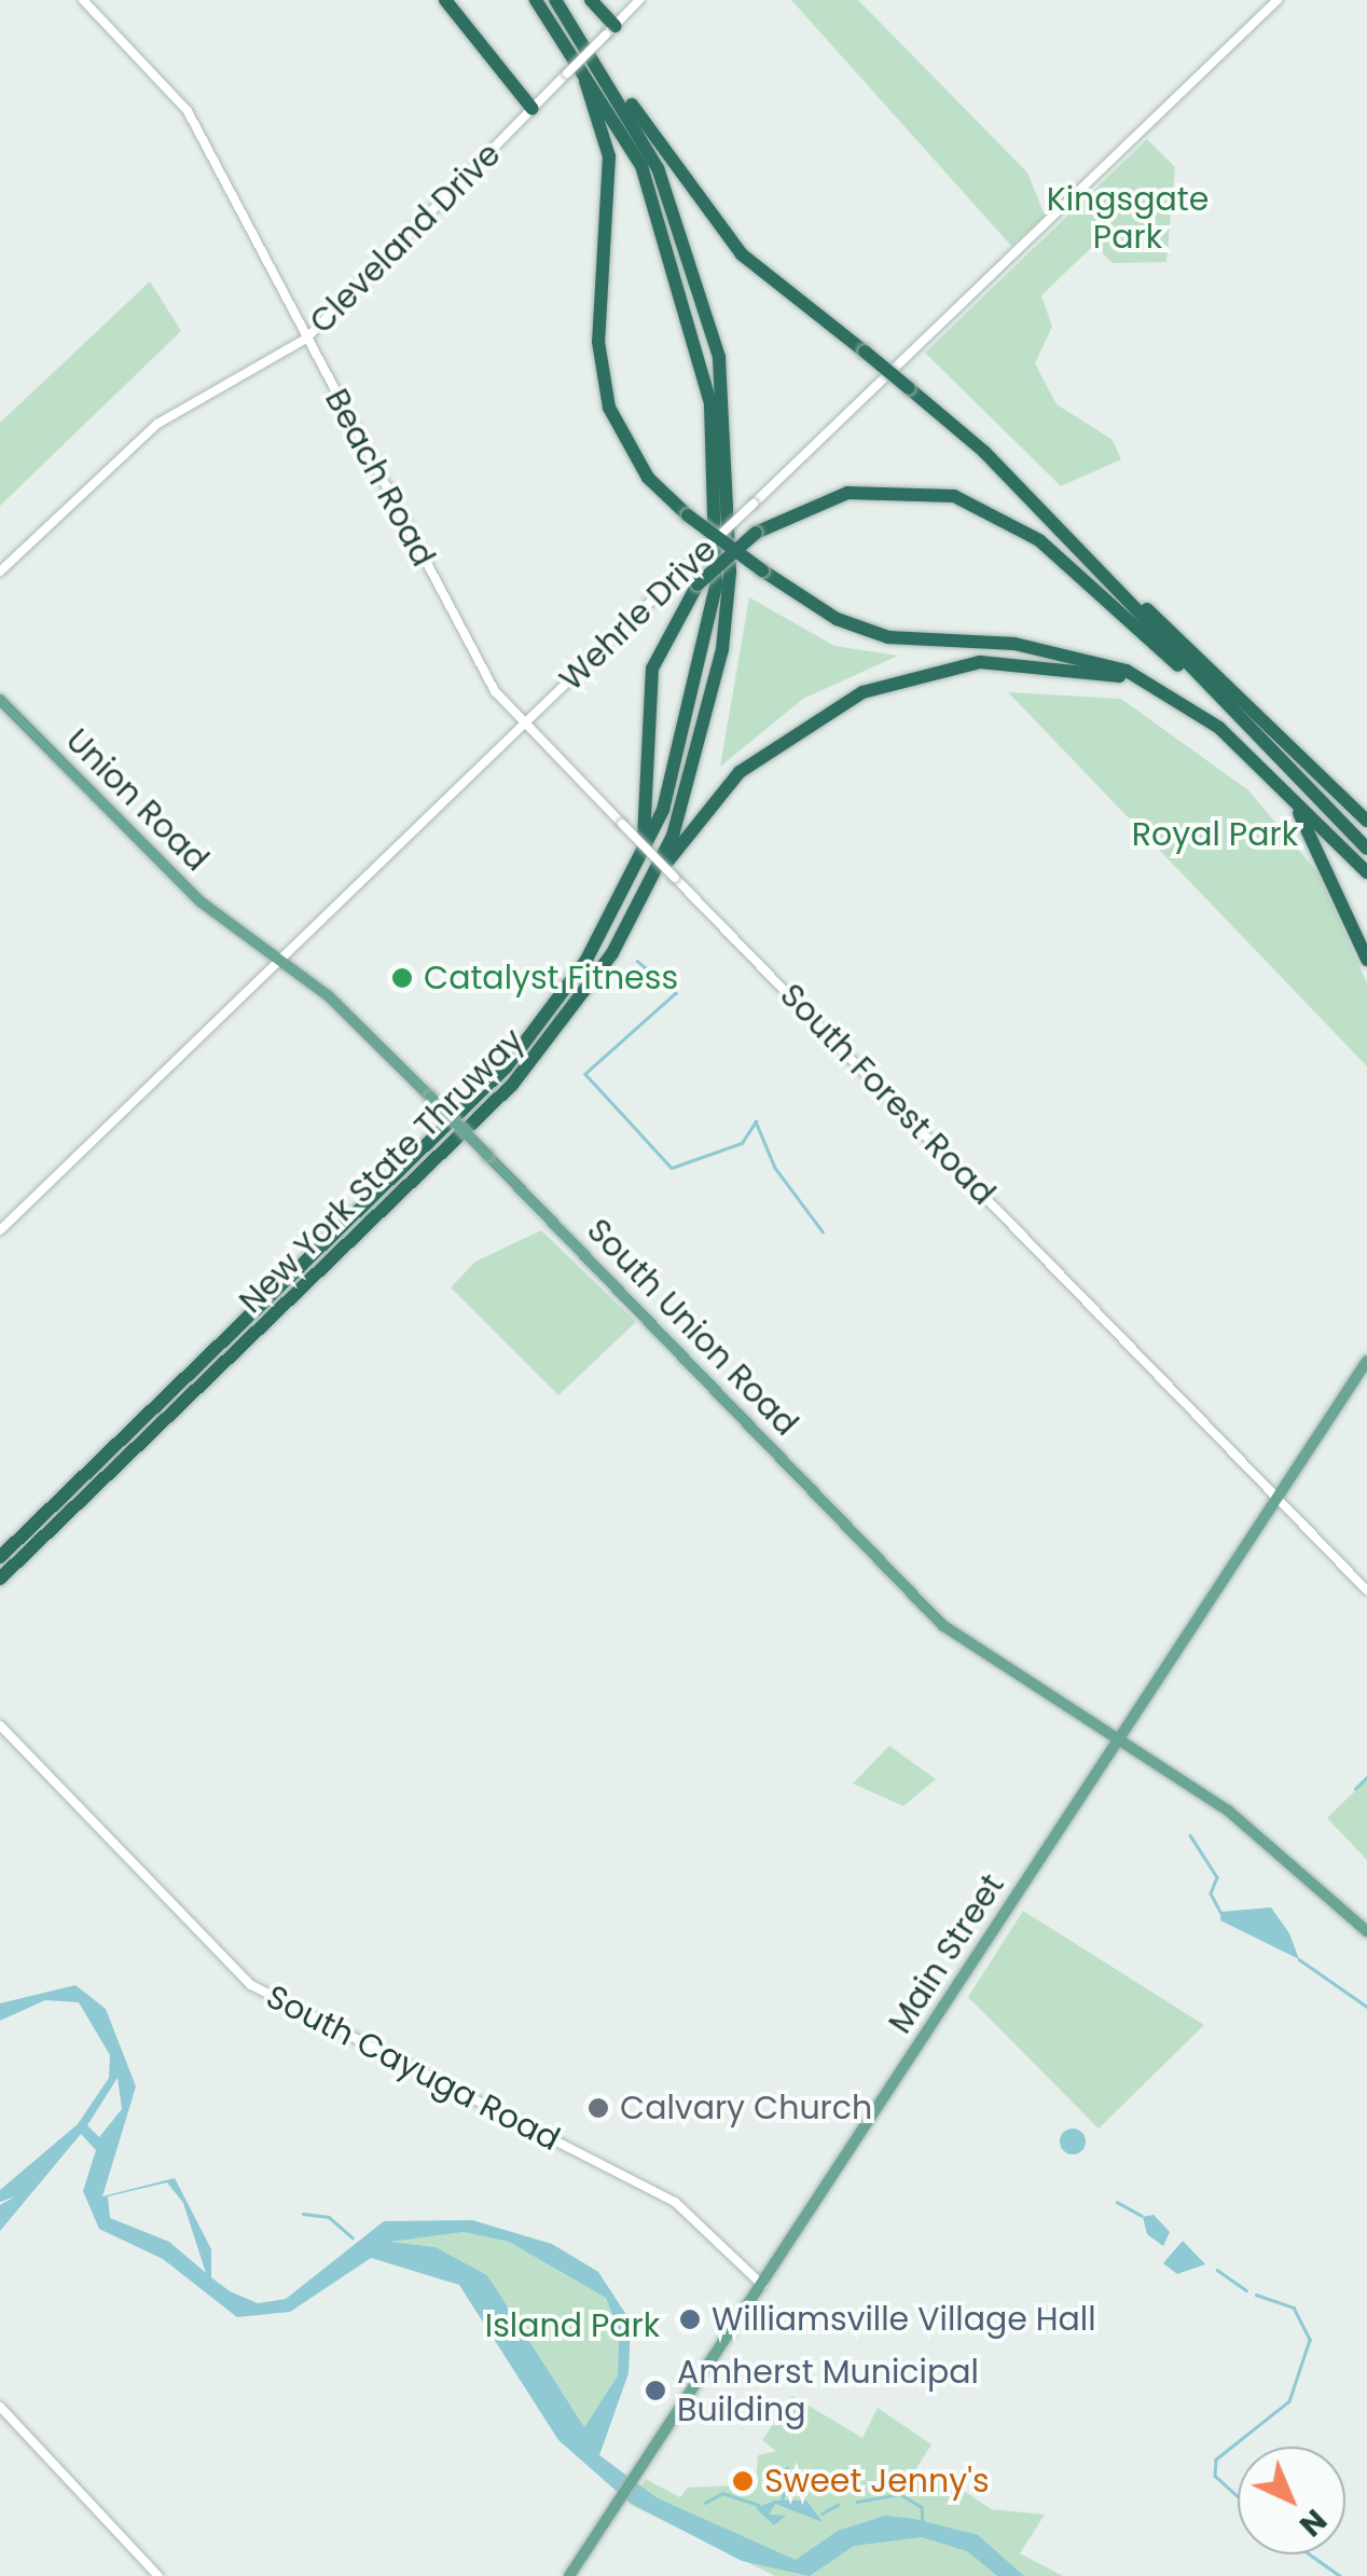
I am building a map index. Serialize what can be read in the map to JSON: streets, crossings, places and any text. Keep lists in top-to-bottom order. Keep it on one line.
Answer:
{"streets":{"highway":["New York State Thruway"],"main road":["Union Road","South Union Road","Main Street"],"street":["Cleveland Drive","Beach Road","Wehrle Drive","South Forest Road","South Cayuga Road"]},"crossings":[["Cleveland Drive","Beach Road"],["Beach Road","South Forest Road"],["Wehrle Drive","South Forest Road"],["Wehrle Drive","South Union Road"],["Union Road","South Union Road"],["South Forest Road","Main Street"],["South Union Road","Main Street"],["Main Street","South Cayuga Road"]],"parks":["Kingsgate Park","Royal Park","Island Park"],"places":["Catalyst Fitness","Calvary Church","Williamsville Village Hall","Amherst Municipal Building","Sweet Jenny's"],"north":"bottom right"}
